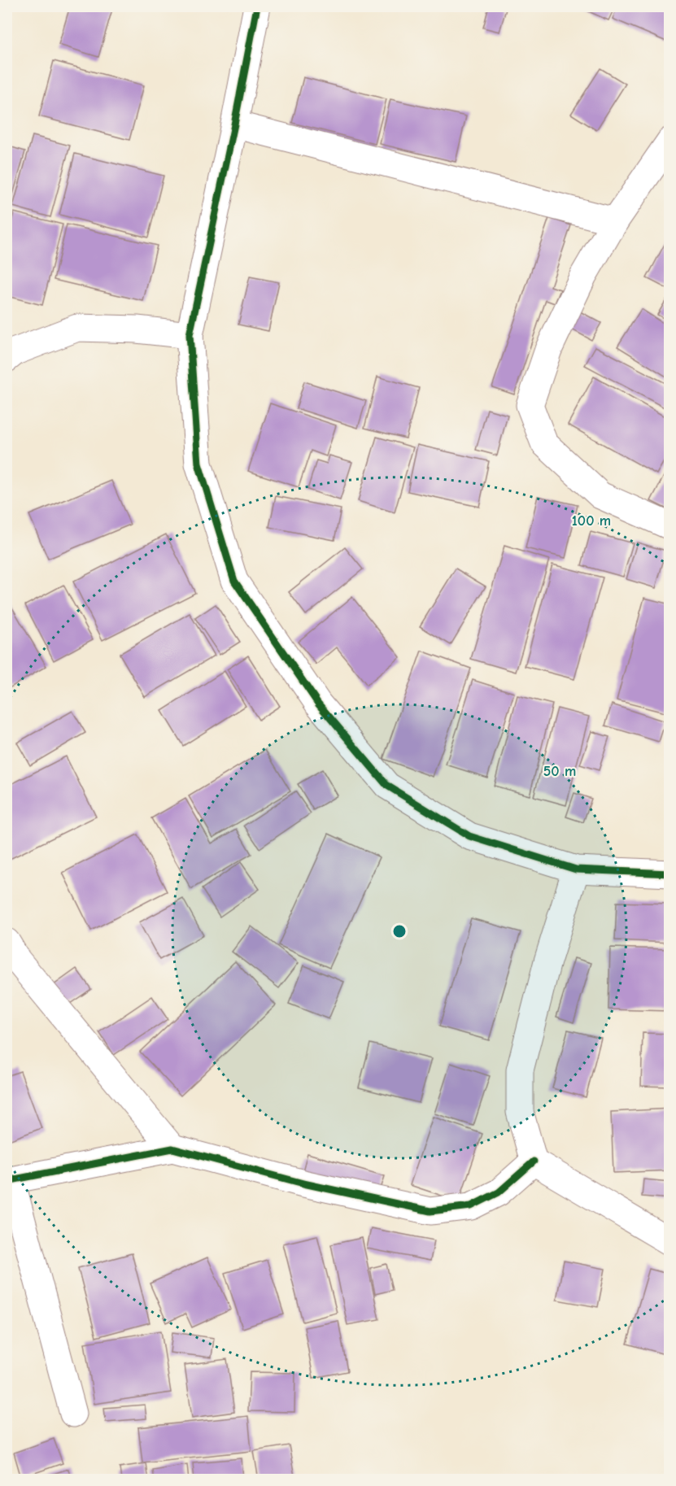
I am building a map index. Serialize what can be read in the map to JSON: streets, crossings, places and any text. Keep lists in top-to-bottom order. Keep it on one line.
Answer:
{"rings":["100 m","50 m"]}
